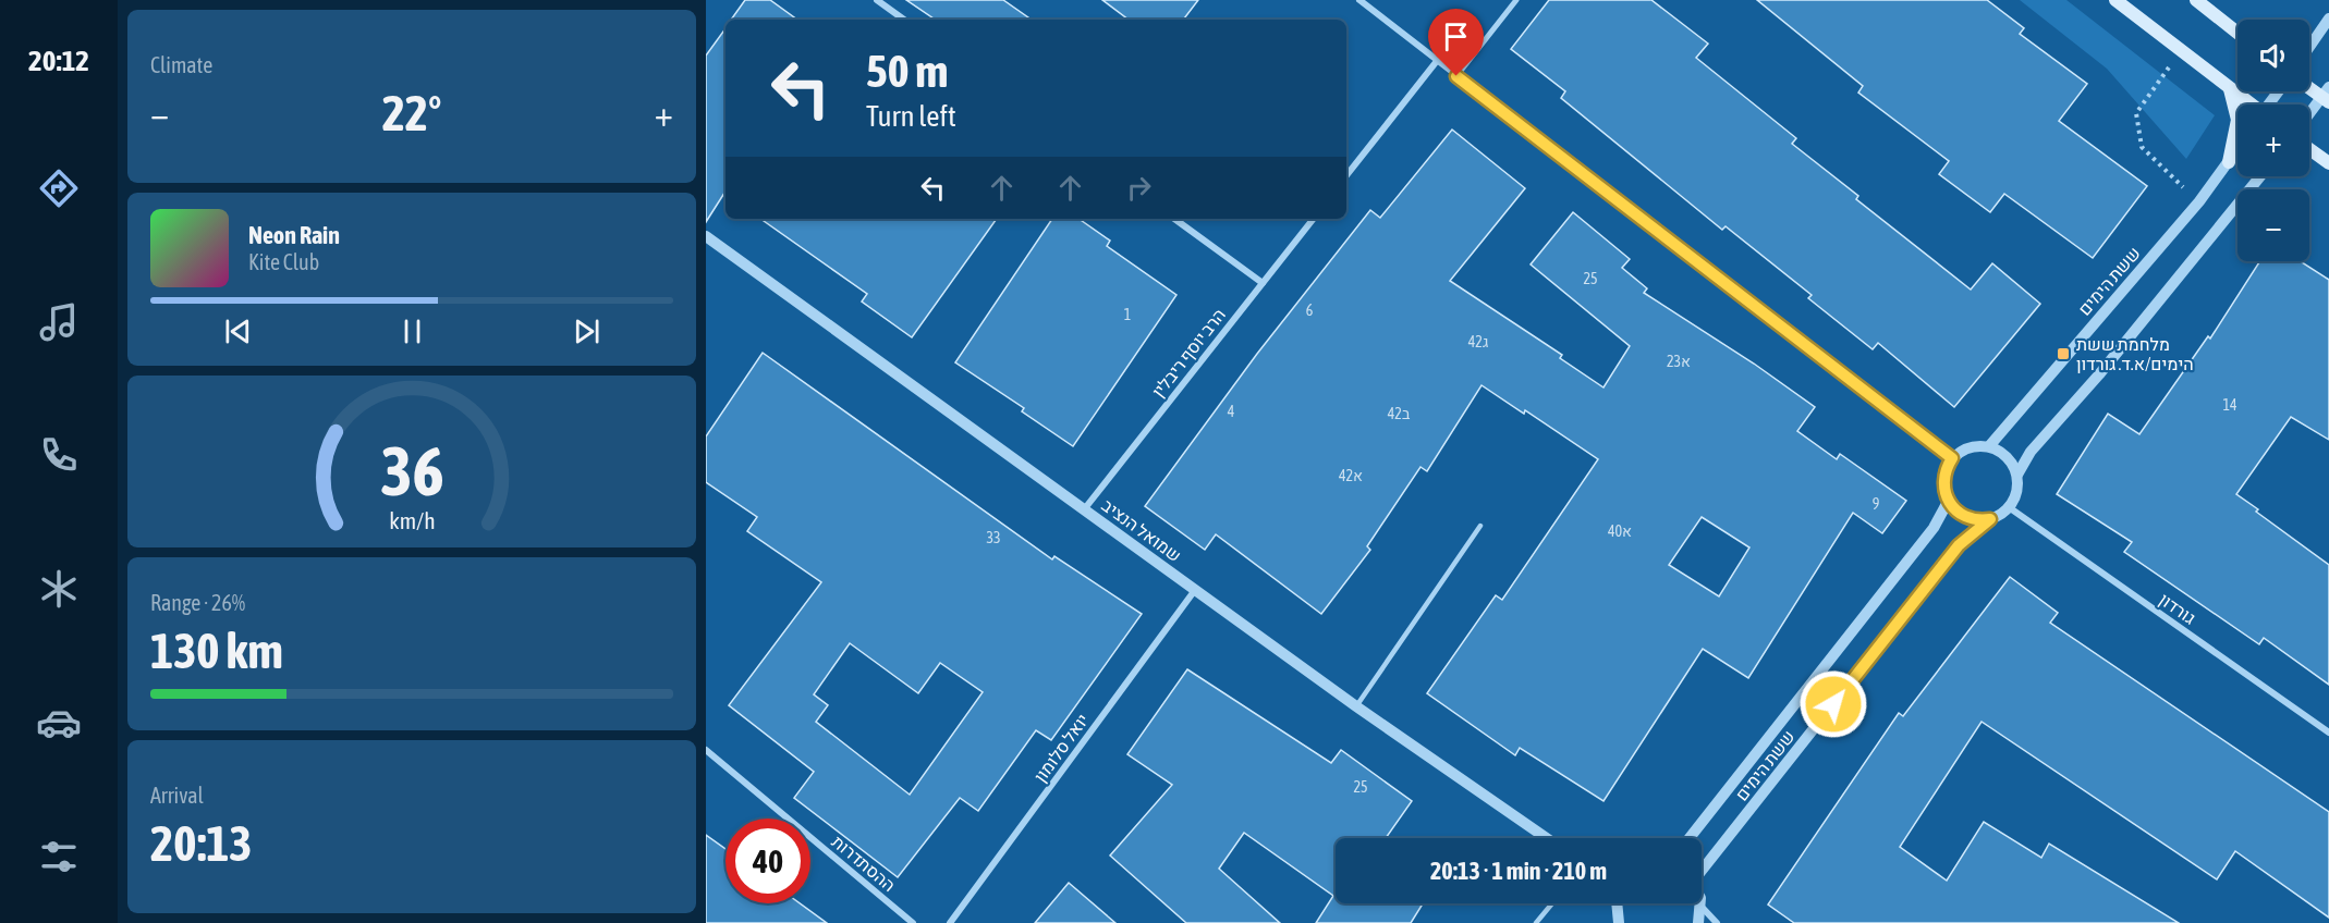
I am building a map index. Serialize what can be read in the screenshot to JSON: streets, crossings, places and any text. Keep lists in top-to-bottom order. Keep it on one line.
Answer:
{"streets":{"street":["ששת הימים","הרב יוסף ריבלין","שמואל הנציב","גורדון","יואל סלומון","ההסתדרות"]},"crossings":[["ששת הימים","גורדון"],["הרב יוסף ריבלין","שמואל הנציב"],["שמואל הנציב","יואל סלומון"]],"places":{"transit":["מלחמת ששת הימים/א.ד. גורדון"]},"house_numbers":["25","6","1","42ג","23א","14","4","42ב","42א","9","40א","33","25"],"page":{"tabs":"20:12","tile":["Climate",["Range · 26%","130 km"],["Arrival","20:13"]],"map_buttons":["+","−"],"turn":["50 m","Turn left"],"heat":["−","22°","+"],"song":["Neon Rain","Kite Club"],"limit":"40","trip":"20:13 · 1 min · 210 m","gauge":["36","km/h"]}}
